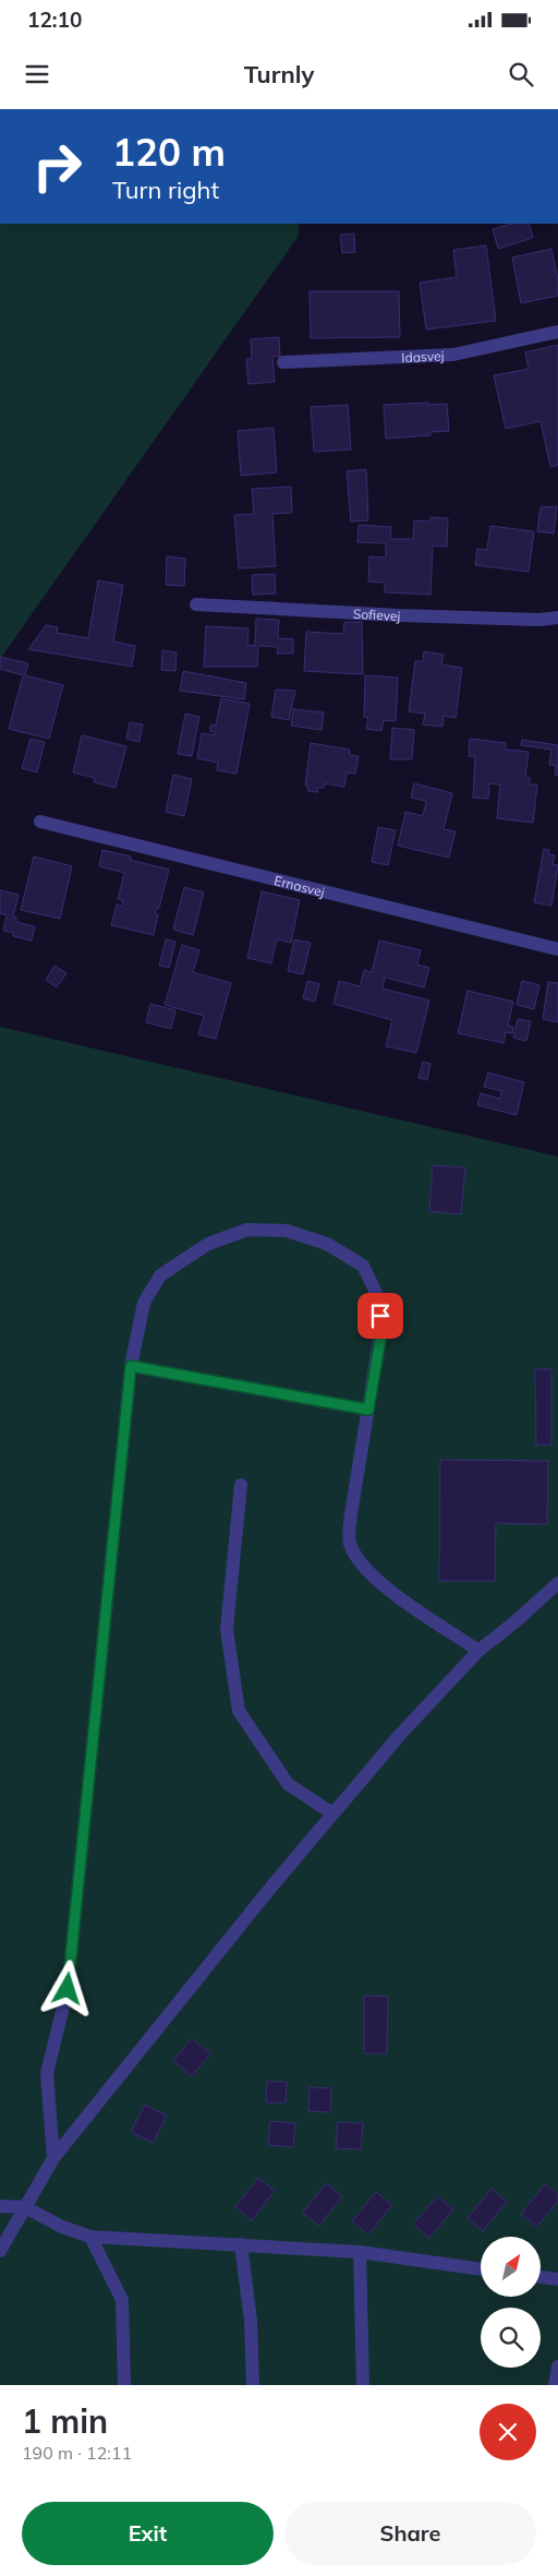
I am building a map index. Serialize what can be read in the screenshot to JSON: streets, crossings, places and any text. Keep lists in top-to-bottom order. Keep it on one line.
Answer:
{"streets":{"street":["Idasvej","Sofievej","Ernasvej"]},"north":"top right","page":{"status":"12:10","header":"Turnly","turn":["120 m","Turn right"],"heading":["1 min","190 m · 12:11"],"buttons":["Exit","Share"]}}
